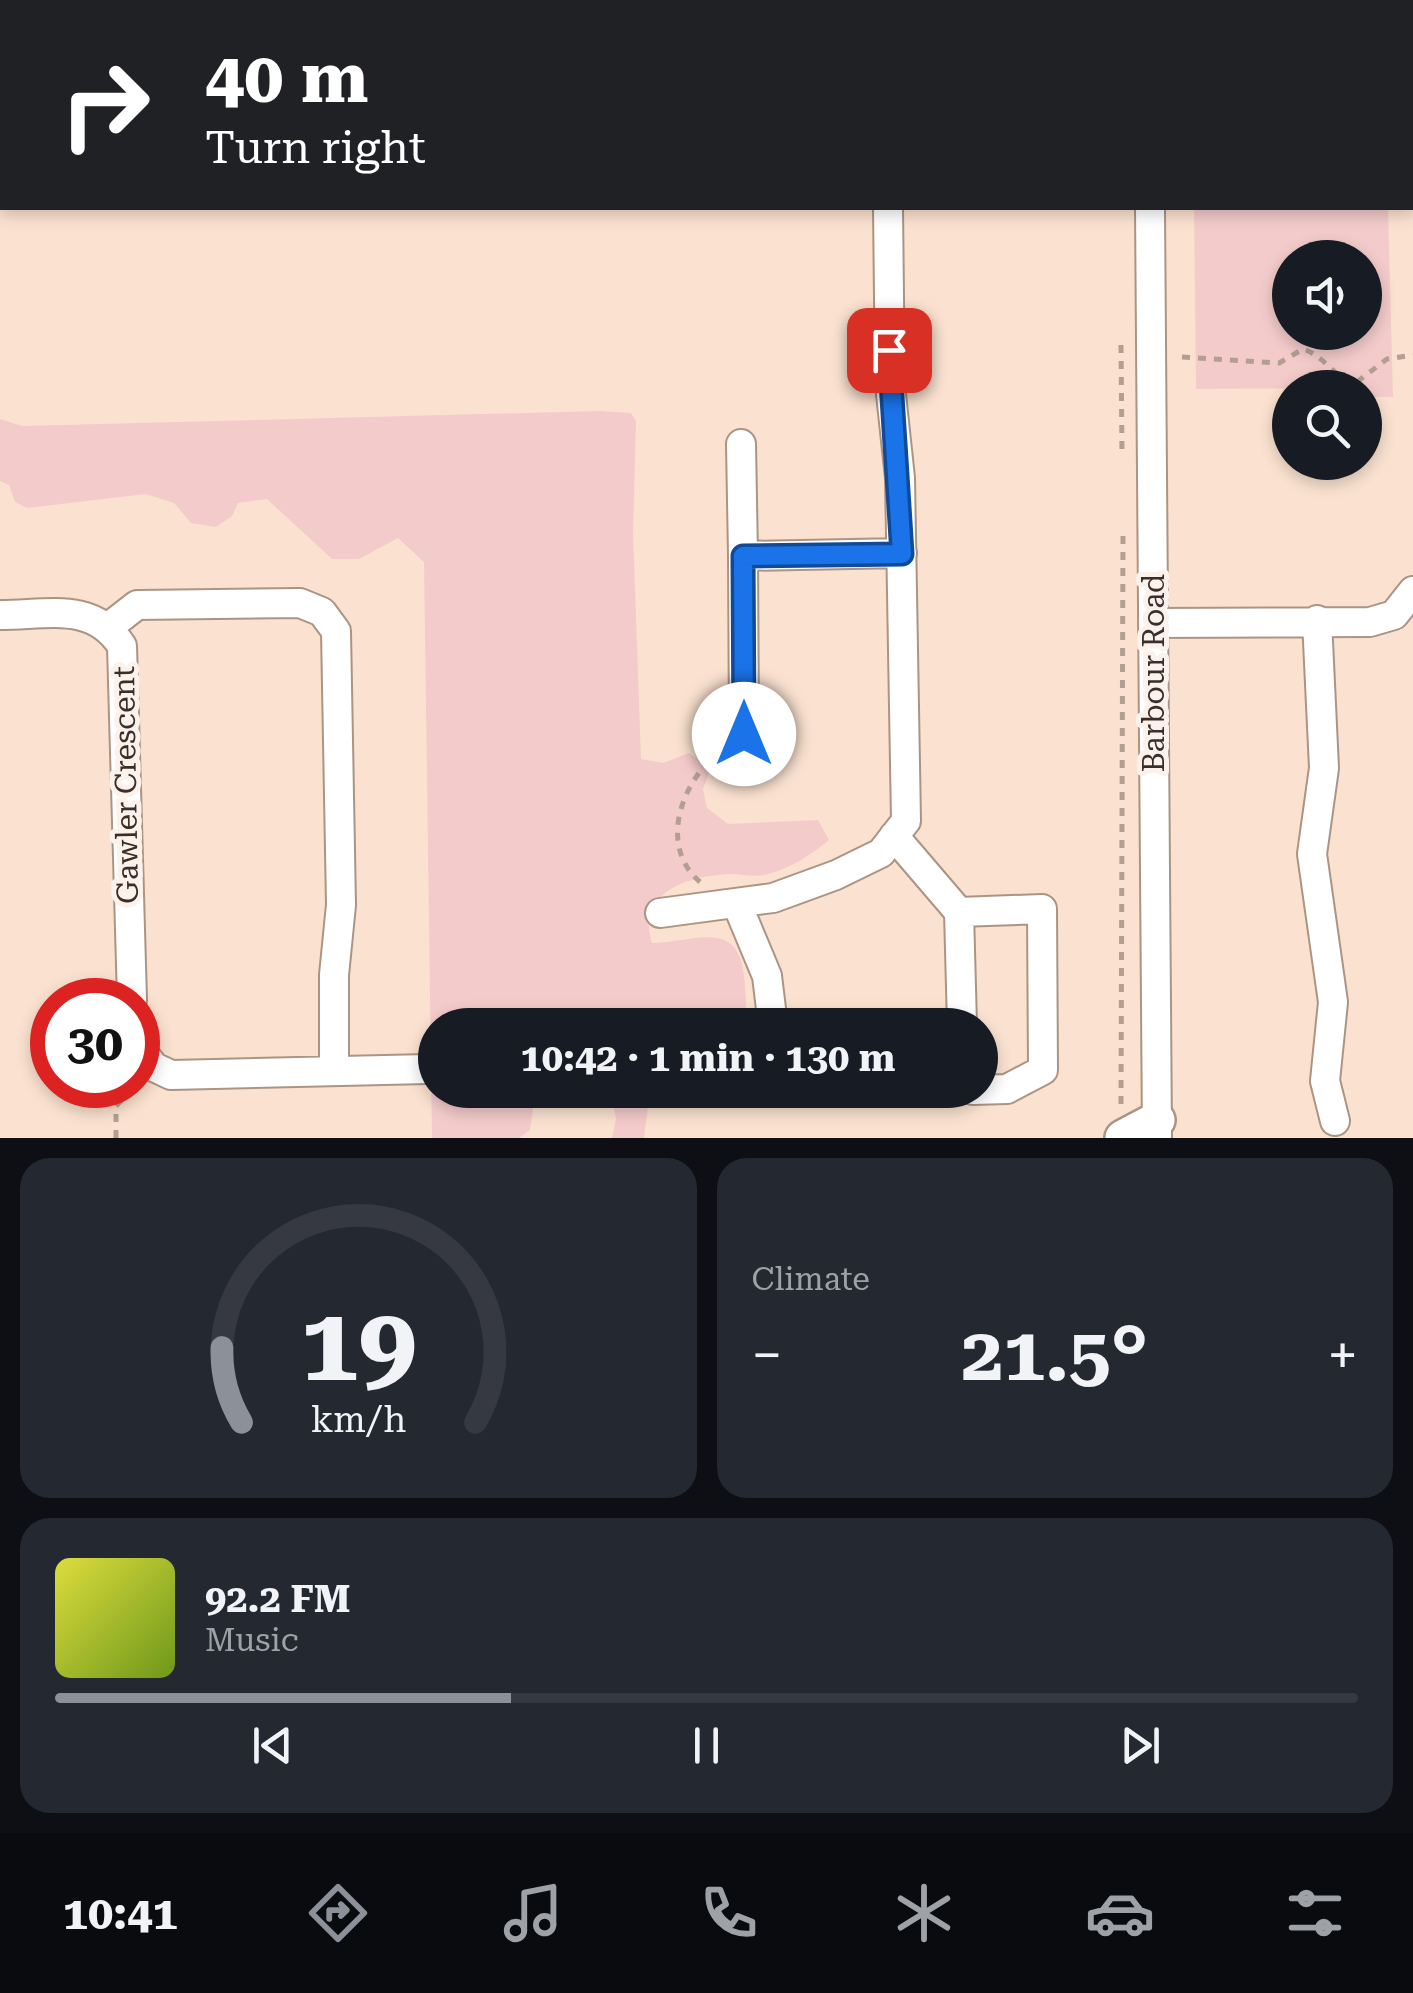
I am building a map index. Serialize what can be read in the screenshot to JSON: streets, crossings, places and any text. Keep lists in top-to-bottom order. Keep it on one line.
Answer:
{"streets":{"street":["Barbour Road","Gawler Crescent"]},"page":{"turn":["40 m","Turn right"],"limit":"30","trip":"10:42 · 1 min · 130 m","tile":"Climate","heat":["−","21.5°","+"],"song":["92.2 FM","Music"],"tabs":"10:41","gauge":["19","km/h"]}}
